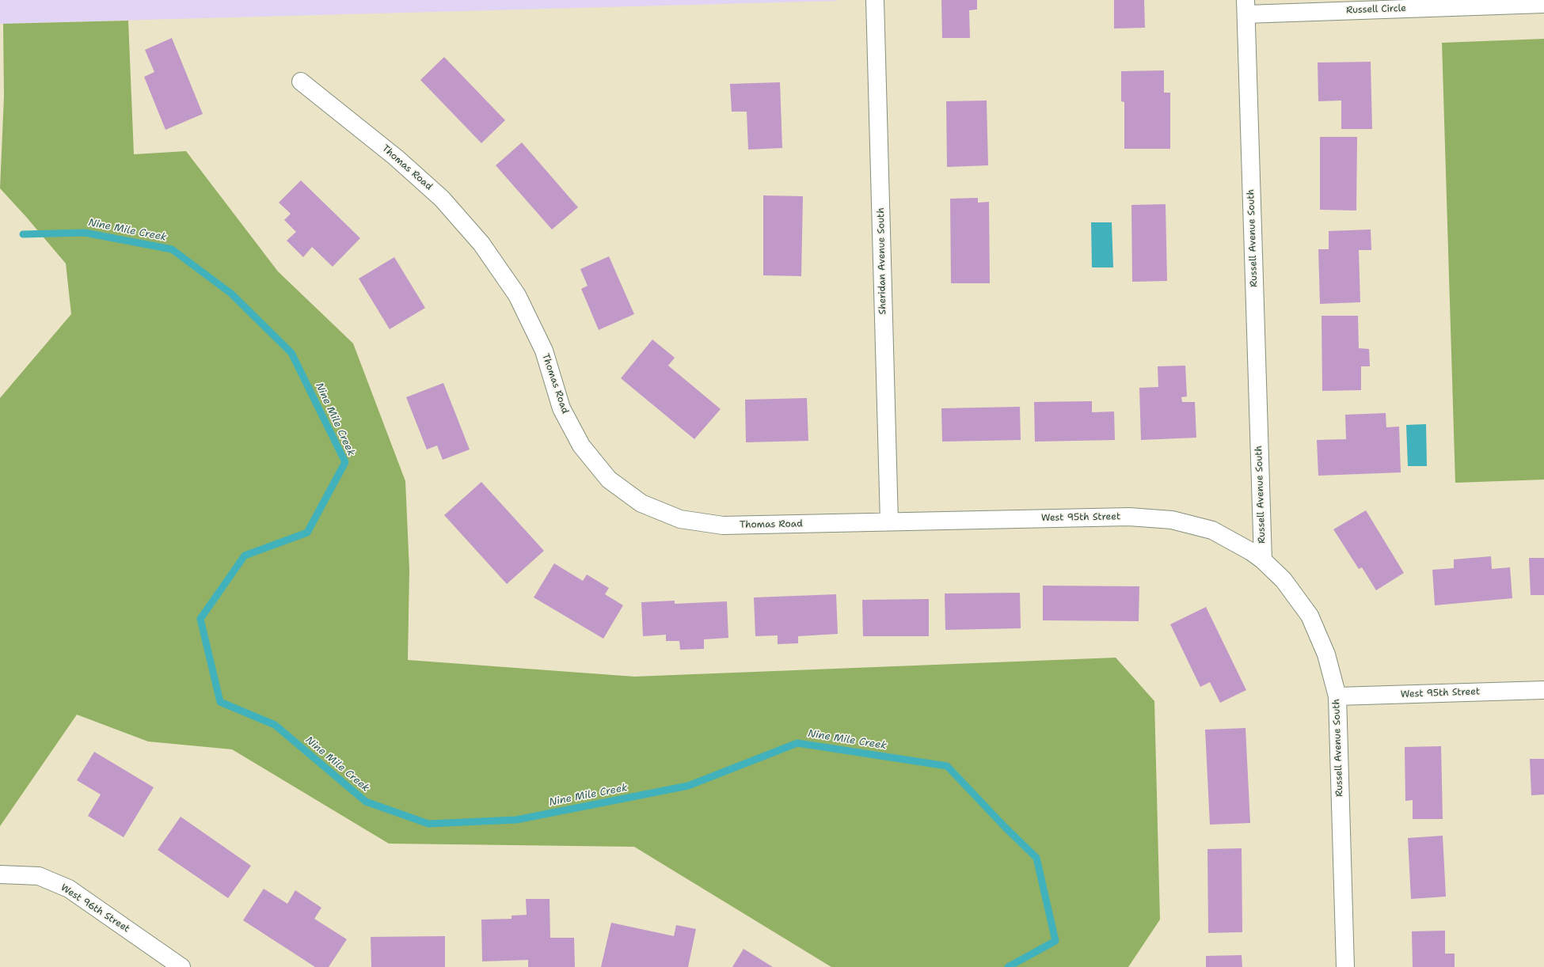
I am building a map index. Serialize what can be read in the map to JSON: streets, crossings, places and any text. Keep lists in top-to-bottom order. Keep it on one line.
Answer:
{"streets":{"street":["Russell Circle","Thomas Road","Russell Avenue South","Sheridan Avenue South","West 95th Street","West 96th Street"]},"crossings":[["Russell Circle","Russell Avenue South"],["Thomas Road","Sheridan Avenue South"],["Thomas Road","West 95th Street"],["Russell Avenue South","West 95th Street"],["Sheridan Avenue South","West 95th Street"]],"water":["Nine Mile Creek"]}
